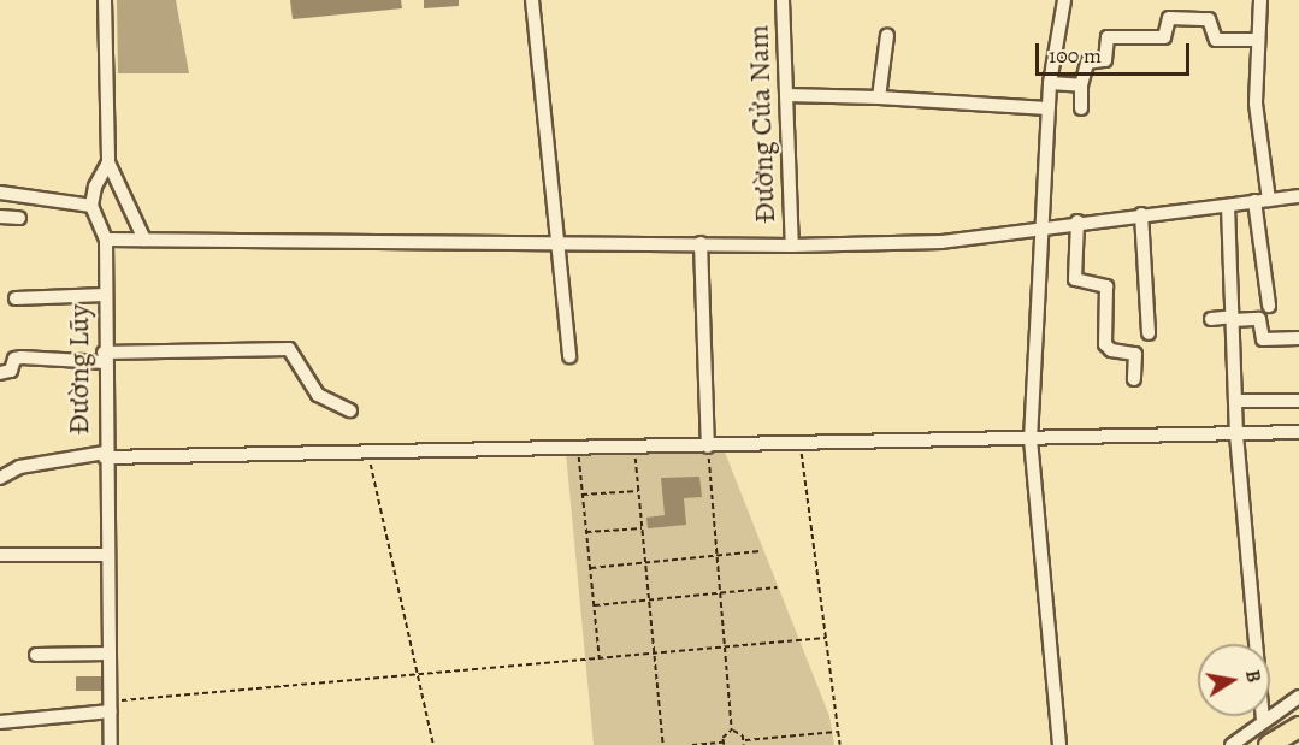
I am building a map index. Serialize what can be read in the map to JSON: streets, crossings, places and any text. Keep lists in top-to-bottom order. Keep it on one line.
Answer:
{"streets":{"street":["Đường Cửa Nam","Đường Lũy"]},"scale_bar":"100 m","north":"right"}
